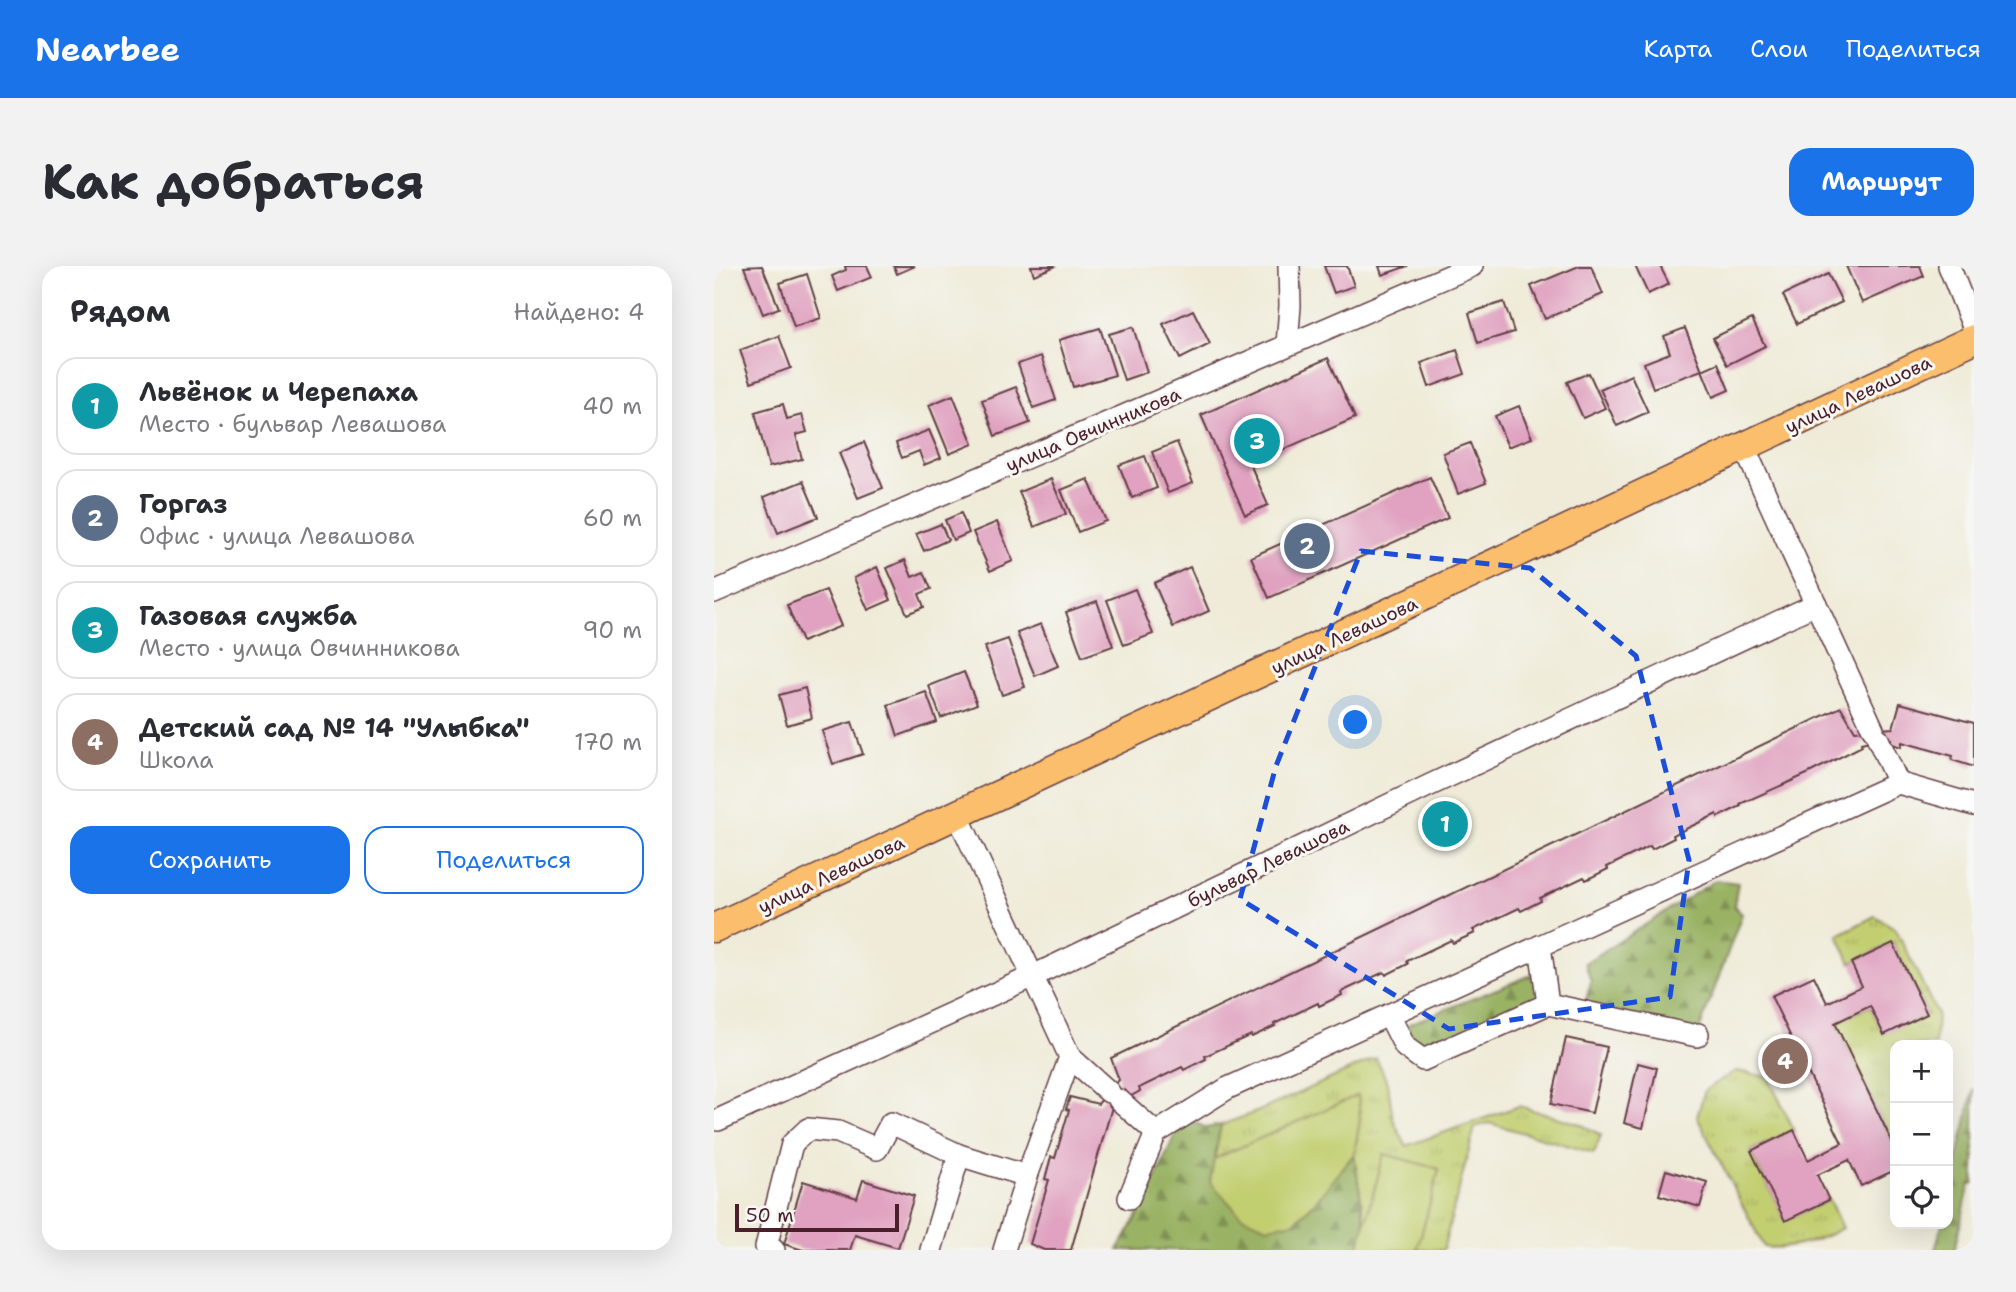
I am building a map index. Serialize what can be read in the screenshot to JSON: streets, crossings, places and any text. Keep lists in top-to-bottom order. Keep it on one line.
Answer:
{"streets":{"main road":["улица Левашова"],"street":["улица Овчинникова","бульвар Левашова"]},"scale_bar":"50 m","page":{"header":"Nearbee","nav":["Карта","Слои","Поделиться"],"buttons":["Маршрут",["Сохранить","Поделиться"]],"title":"Как добраться","heading":["Рядом","Найдено: 4"],"list":[{"mark":"1","name":"Львёнок и Черепаха","note":"Место · бульвар Левашова","value":"40 m"},{"mark":"2","name":"Горгаз","note":"Офис · улица Левашова","value":"60 m"},{"mark":"3","name":"Газовая служба","note":"Место · улица Овчинникова","value":"90 m"},{"mark":"4","name":"Детский сад № 14 \"Улыбка\"","note":"Школа","value":"170 m"}],"pins":["3","2","1","4"],"map_buttons":["+","−"],"scale":"50 m"}}
